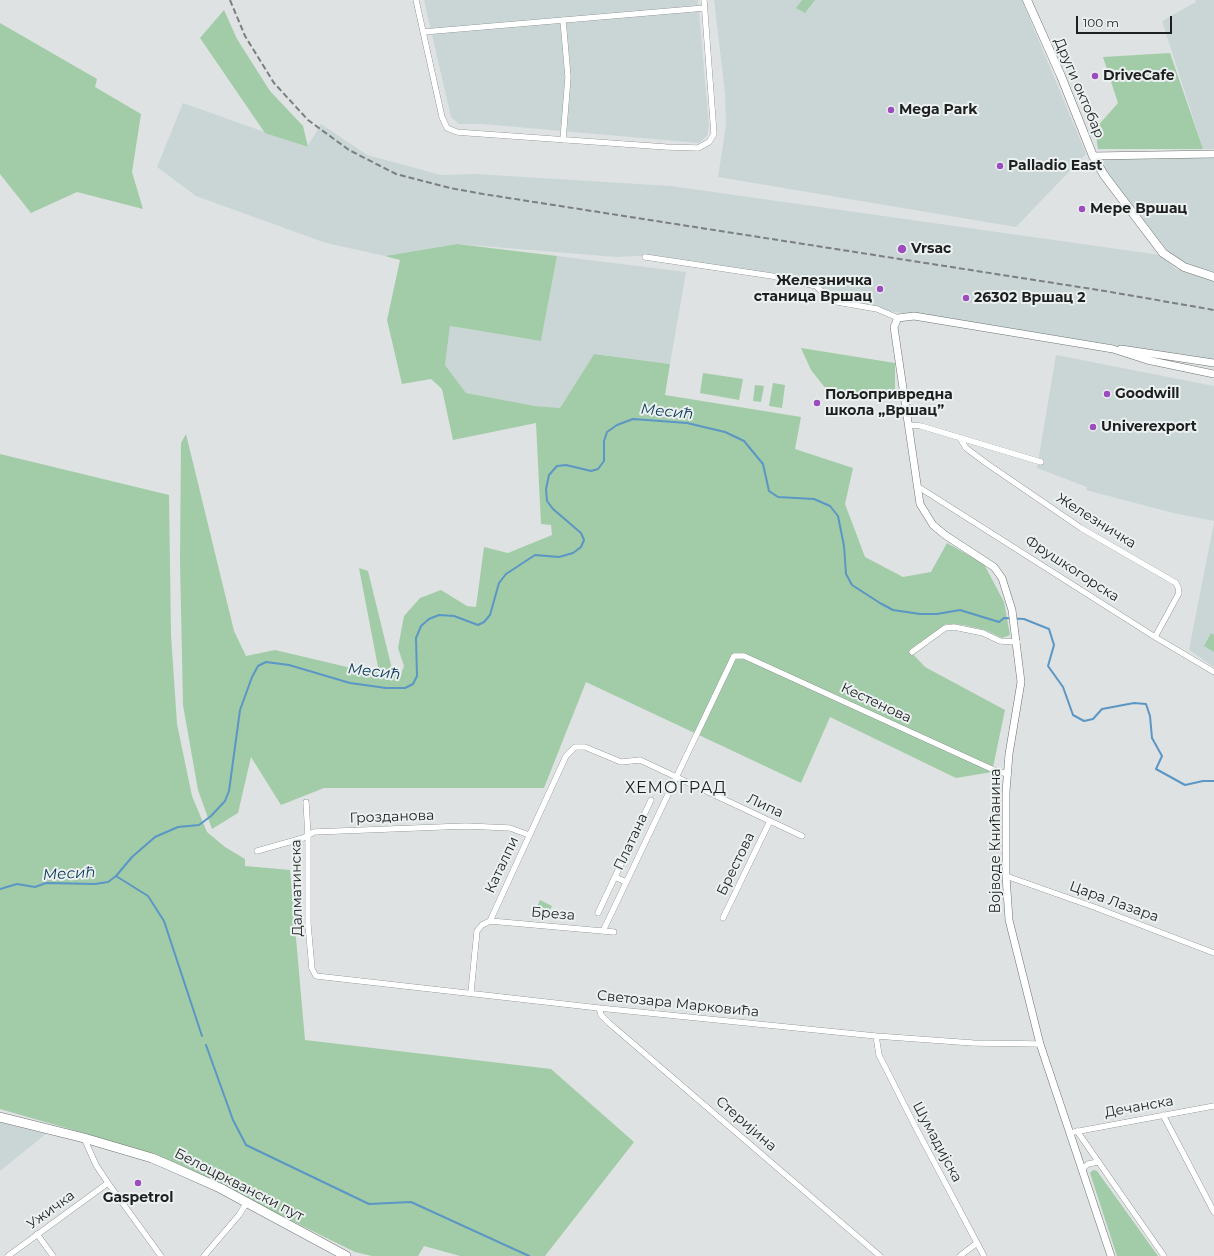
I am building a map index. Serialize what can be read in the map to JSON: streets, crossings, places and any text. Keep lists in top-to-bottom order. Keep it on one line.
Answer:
{"streets":{"main road":["Други октобар","Белоцрквански пут"],"street":["Железничка","Фрушкогорска","Кестенова","Липа","Грозданова","Војводе Книћанина","Платана","Брестова","Каталпи","Далматинска","Цара Лазара","Бреза","Светозара Марковића","Дечанска","Стеријина","Шумадијска","Ужичка"]},"crossings":[["Железничка","Фрушкогорска"],["Фрушкогорска","Војводе Книћанина"],["Кестенова","Војводе Книћанина"],["Кестенова","Платана"],["Липа","Платана"],["Липа","Брестова"],["Липа","Каталпи"],["Грозданова","Каталпи"],["Грозданова","Далматинска"],["Војводе Книћанина","Цара Лазара"],["Војводе Книћанина","Светозара Марковића"],["Војводе Книћанина","Дечанска"],["Платана","Бреза"],["Каталпи","Бреза"],["Каталпи","Светозара Марковића"],["Далматинска","Светозара Марковића"],["Светозара Марковића","Стеријина"],["Светозара Марковића","Шумадијска"]],"districts":["ХЕМОГРАД"],"water":["Месић"],"places":["DriveCafe","Mega Park","Palladio East","Мере Вршац","Vrsac","Железничка станица Вршац","26302 Вршац 2","Goodwill","Пољопривредна школа „Вршац”","Univerexport","Gaspetrol"],"scale_bar":"100 m"}
